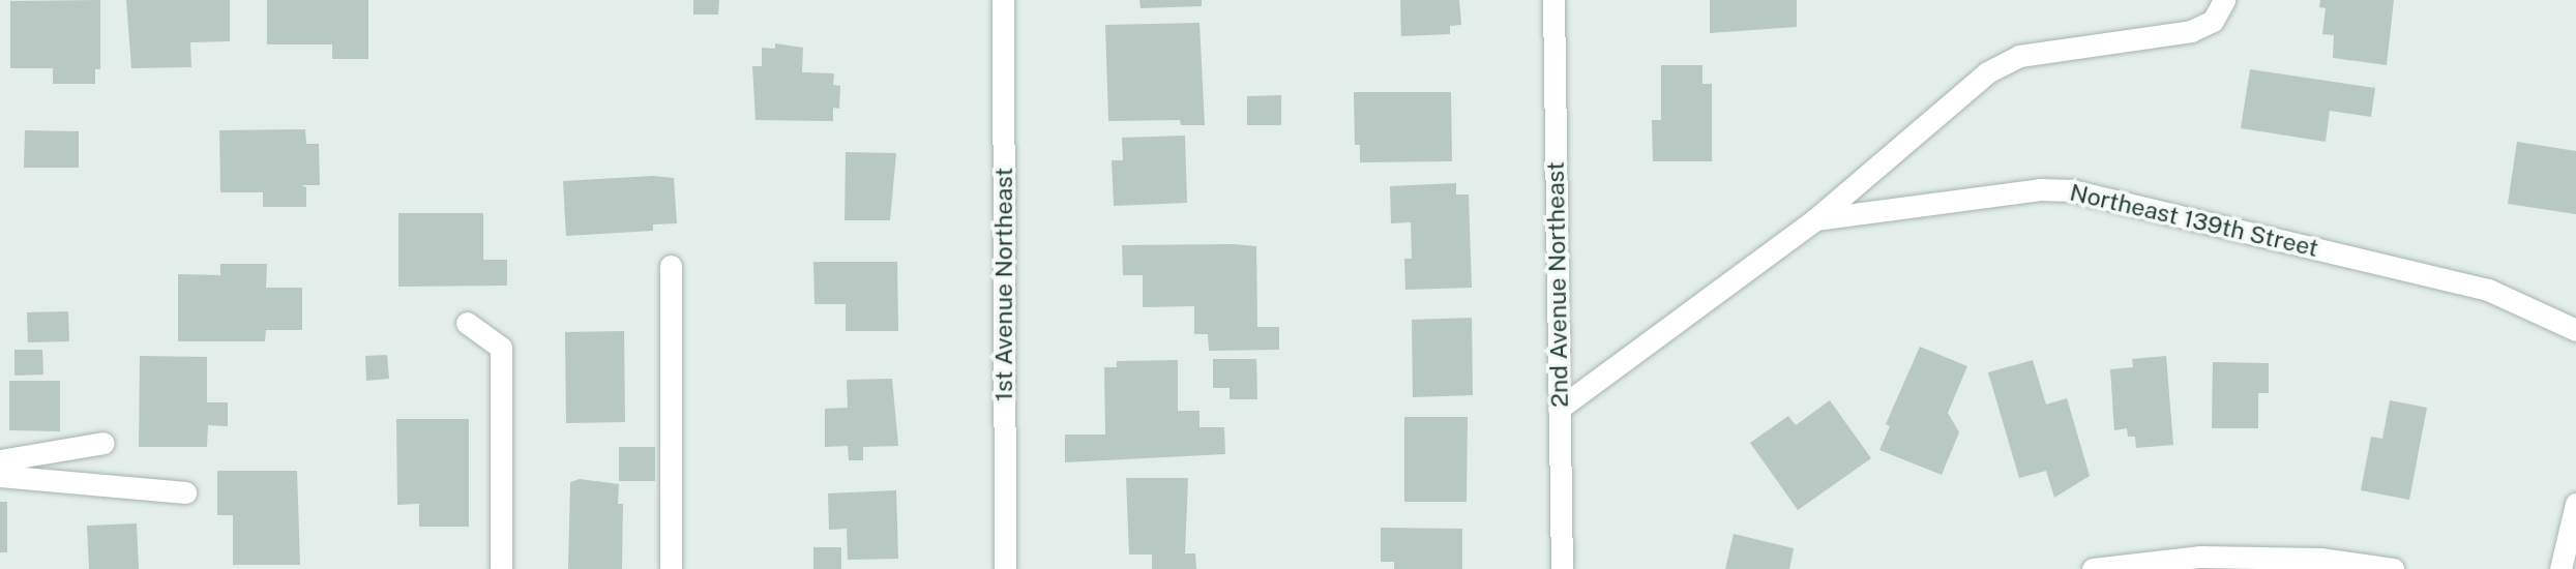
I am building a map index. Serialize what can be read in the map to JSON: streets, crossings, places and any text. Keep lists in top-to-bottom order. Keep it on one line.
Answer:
{"streets":{"street":["Northeast 139th Street","1st Avenue Northeast","2nd Avenue Northeast"]},"crossings":[["Northeast 139th Street","2nd Avenue Northeast"]]}
